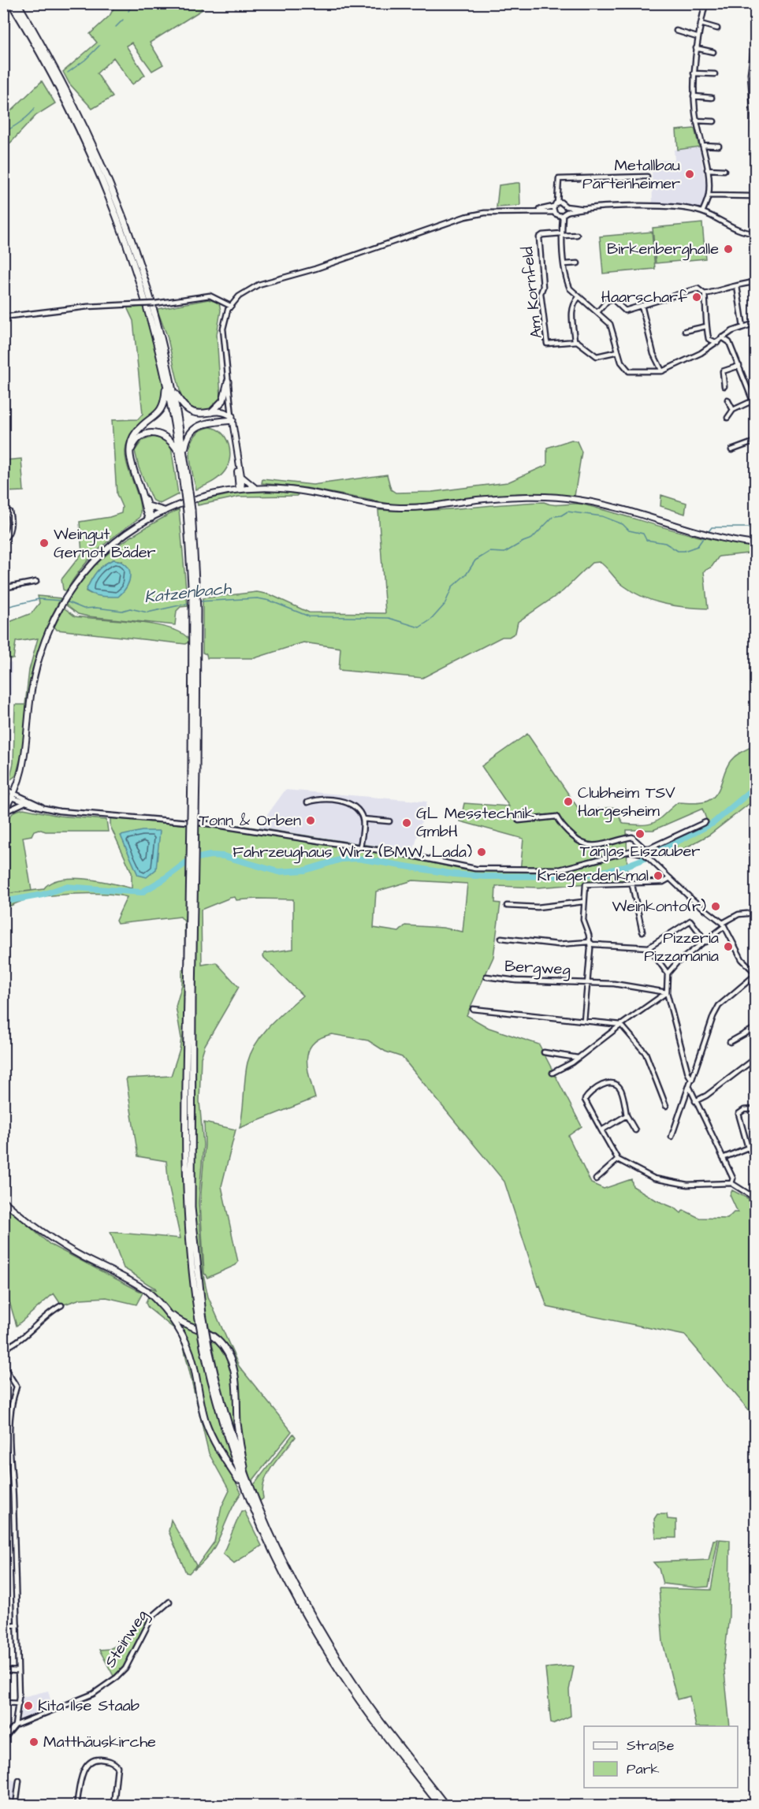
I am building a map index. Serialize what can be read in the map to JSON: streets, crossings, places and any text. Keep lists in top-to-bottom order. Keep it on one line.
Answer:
{"streets":{"street":["Am Kornfeld","Bergweg","Steinweg"]},"water":["Katzenbach"],"places":["Metallbau Partenheimer","Birkenberghalle","Haarscharf","Weingut Gernot Bäder","Clubheim TSV Hargesheim","Tonn & Orben","GL Messtechnik GmbH","Tanjas Eiszauber","Fahrzeughaus Wirz (BMW, Lada)","Kriegerdenkmal","Weinkonto(r)","Pizzeria Pizzamania","Kita Ilse Staab","Matthäuskirche"],"legend":["Straße","Park"]}
